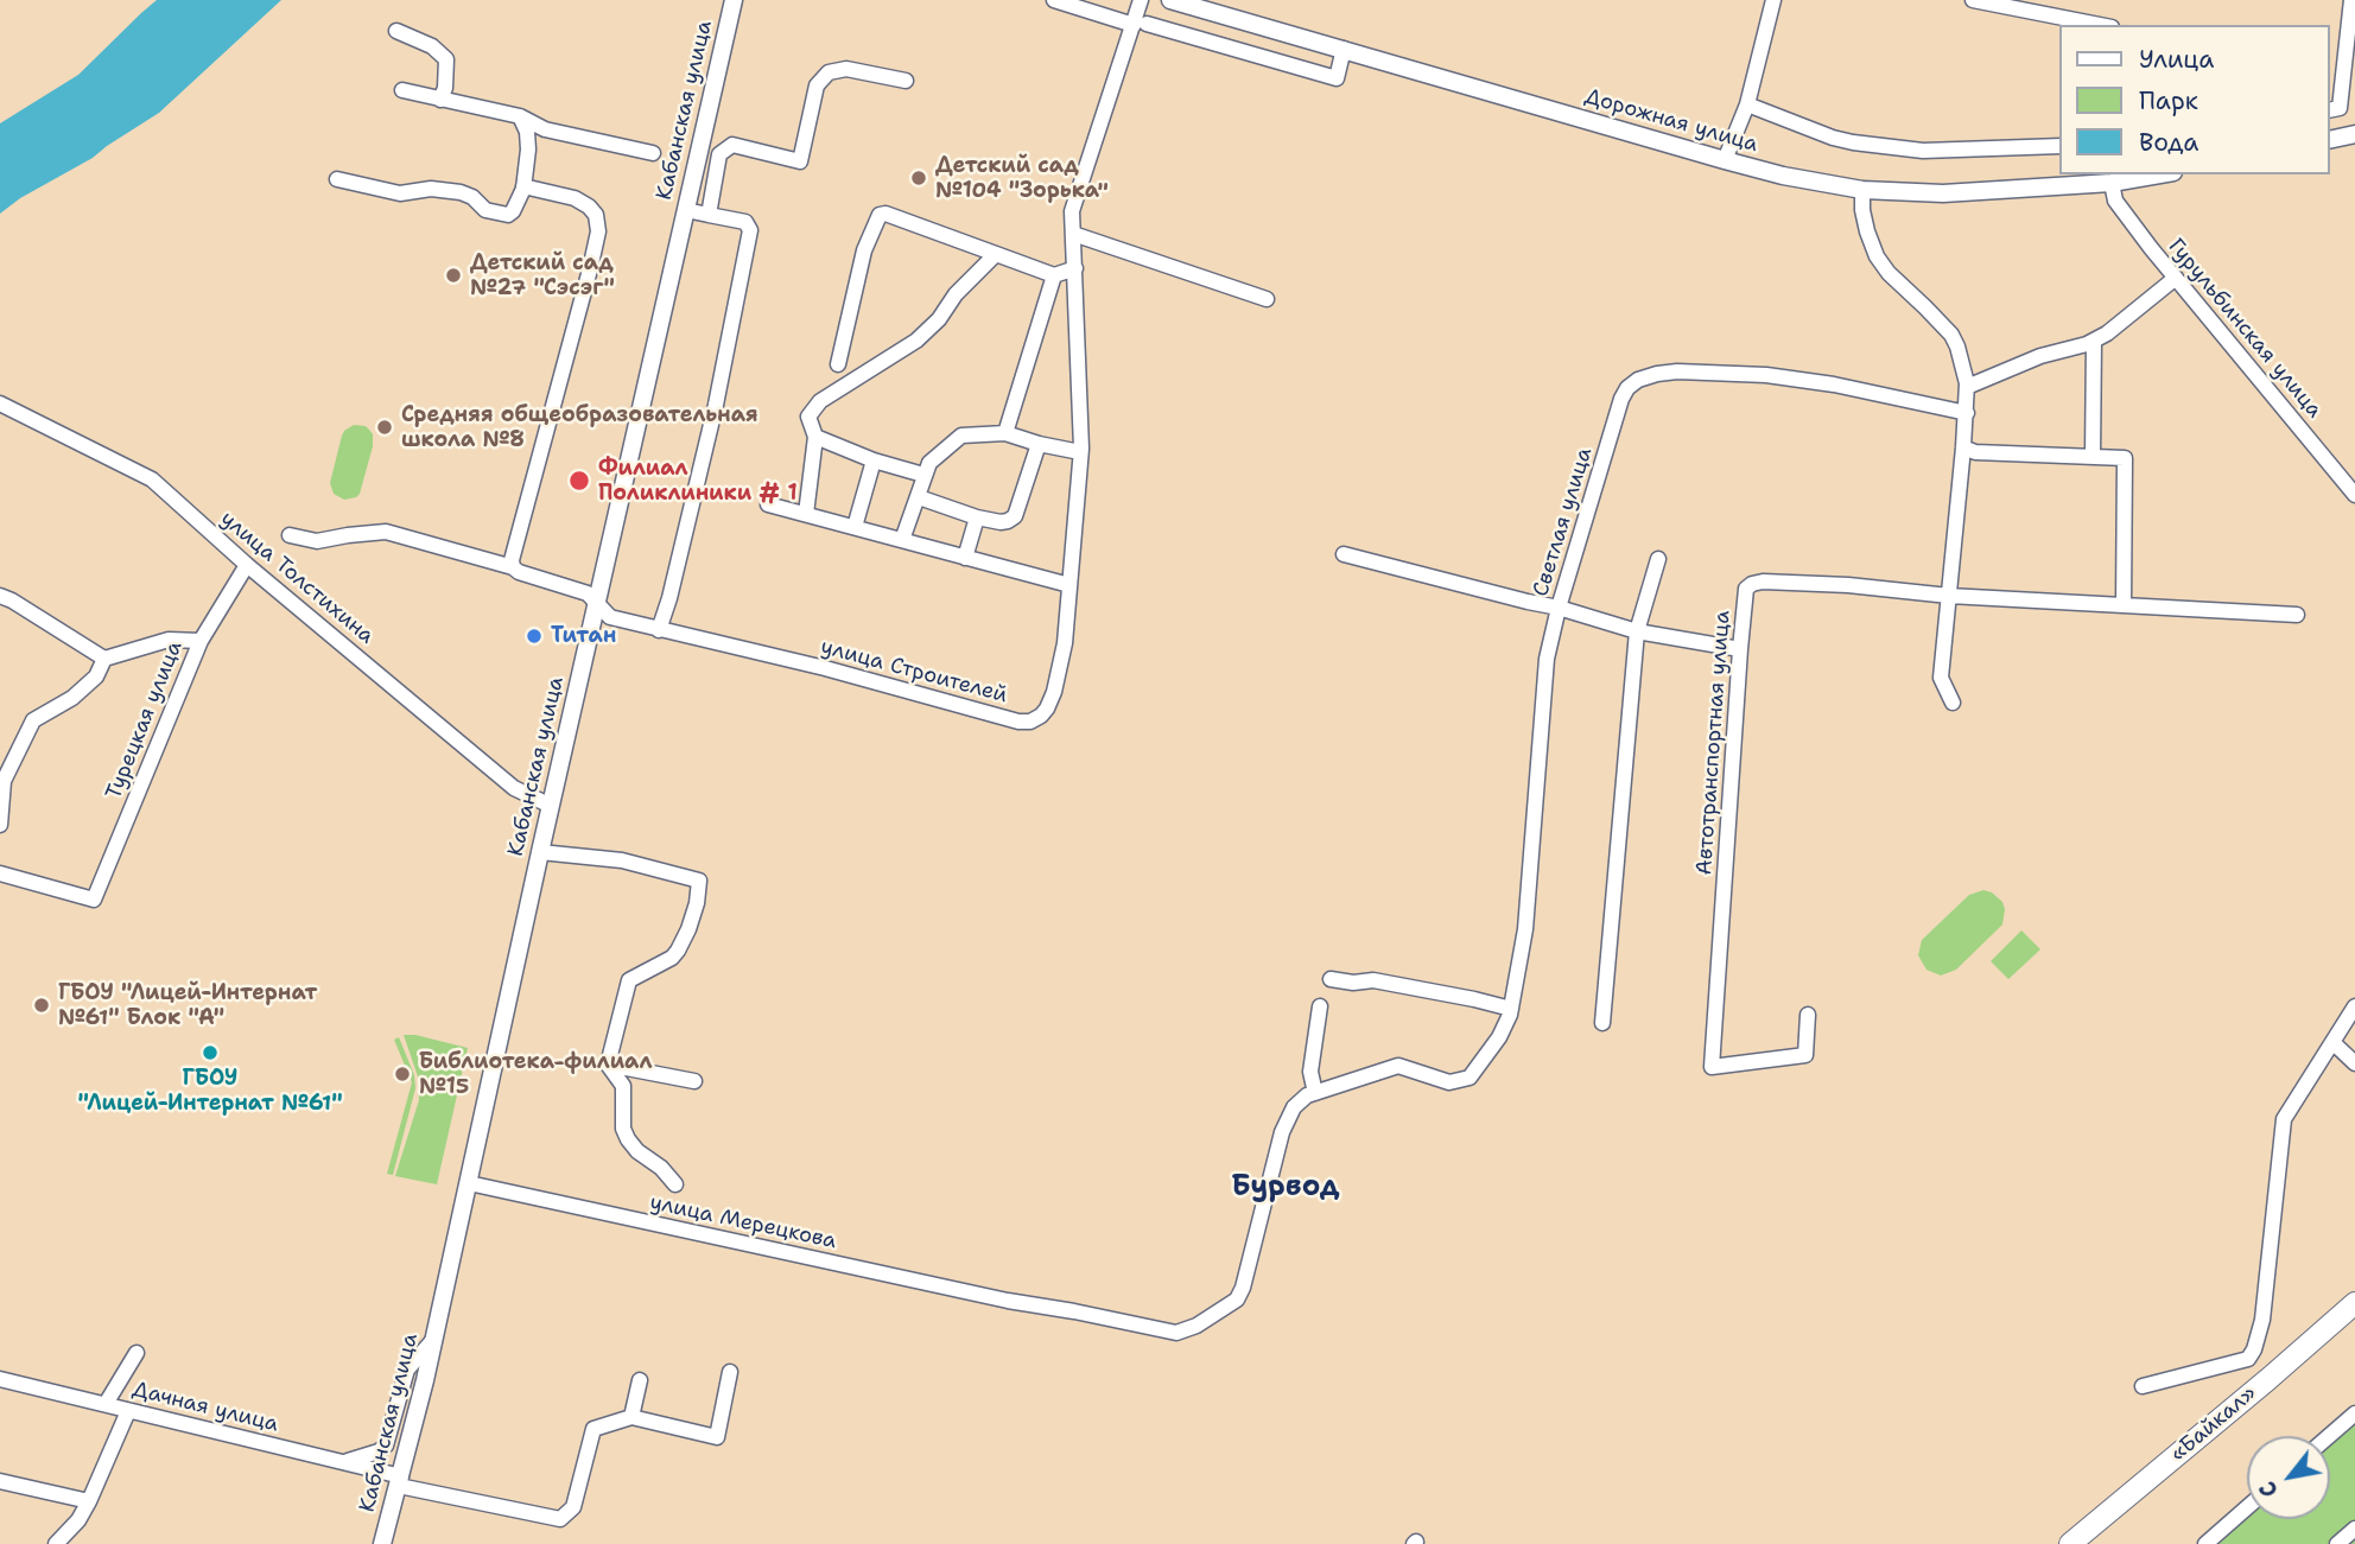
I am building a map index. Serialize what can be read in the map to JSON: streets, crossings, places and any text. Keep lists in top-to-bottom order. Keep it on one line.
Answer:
{"streets":{"highway":["«Байкал»"],"main road":["Кабанская улица","Дорожная улица"],"street":["Гурульбинская улица","Светлая улица","улица Толстихина","улица Строителей","Турецкая улица","Автотранспортная улица","улица Мерецкова","Дачная улица"]},"crossings":[["Кабанская улица","улица Толстихина"],["Кабанская улица","улица Строителей"],["Кабанская улица","улица Мерецкова"],["Кабанская улица","Дачная улица"],["Дорожная улица","Гурульбинская улица"],["Светлая улица","улица Мерецкова"],["улица Толстихина","Турецкая улица"]],"districts":["Бурвод"],"places":["Детский сад №104 \"Зорька\"","Детский сад №27 \"Сэсэг\"","Средняя общеобразовательная школа №8","Филиал Поликлиники # 1","Титан","ГБОУ \"Лицей-Интернат №61\" Блок \"А\"","ГБОУ \"Лицей-Интернат №61\"","Библиотека-филиал №15"],"legend":["Улица","Парк","Вода"],"north":"bottom left"}
